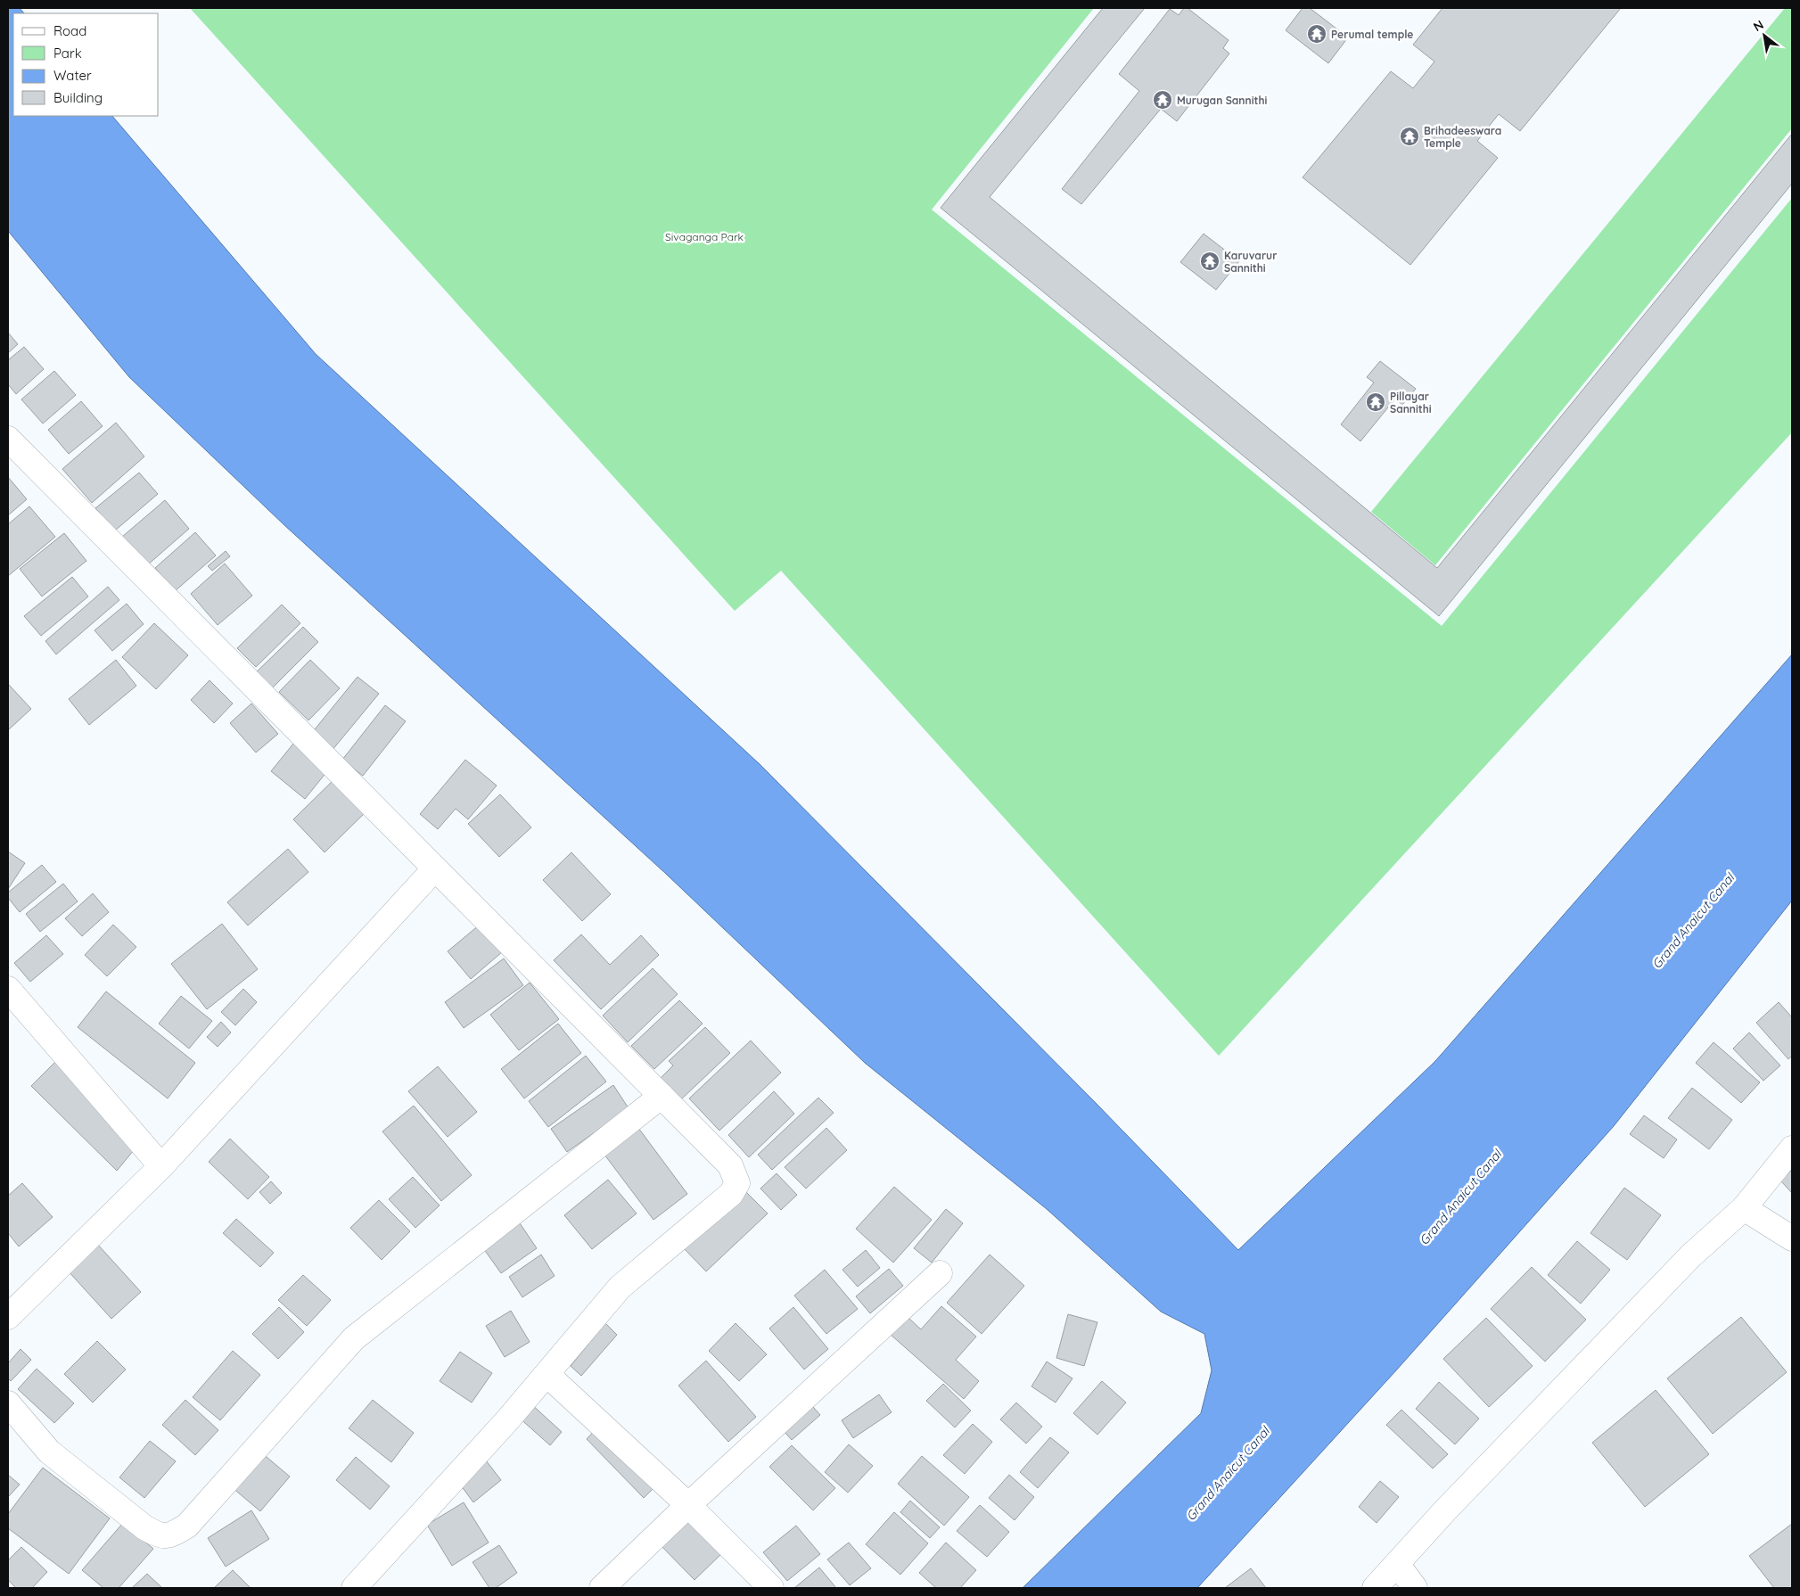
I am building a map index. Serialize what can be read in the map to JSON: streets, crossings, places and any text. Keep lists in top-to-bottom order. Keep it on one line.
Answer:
{"water":["Grand Anaicut Canal"],"parks":["Sivaganga Park"],"places":{"temple":["Perumal temple","Murugan Sannithi","Brihadeeswara Temple","Karuvarur Sannithi","Pillayar Sannithi"]},"legend":["Road","Park","Water","Building"],"north":"top left"}
